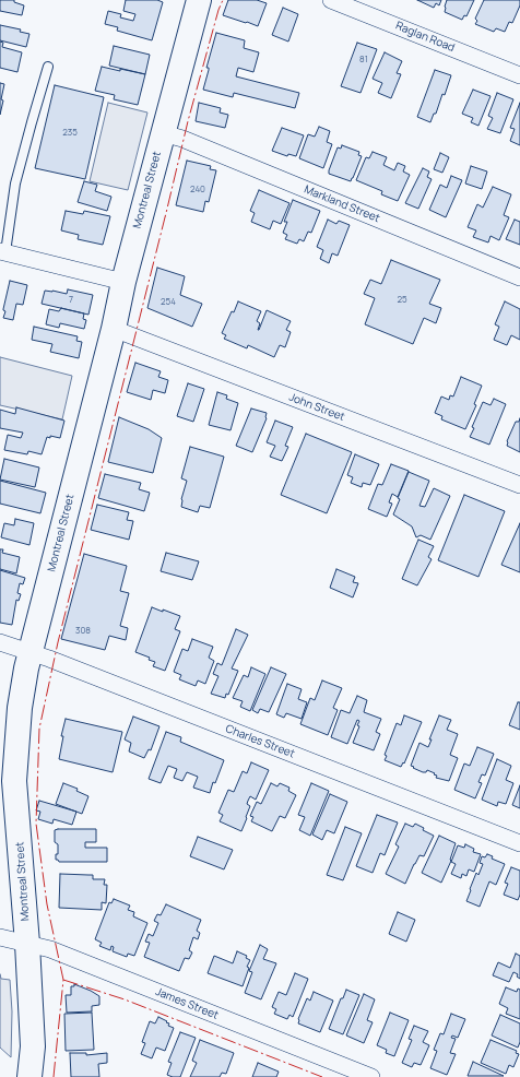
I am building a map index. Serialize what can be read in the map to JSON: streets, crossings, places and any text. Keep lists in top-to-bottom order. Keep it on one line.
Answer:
{"streets":{"main road":["Montreal Street"],"street":["Raglan Road","Markland Street","John Street","Charles Street","James Street"]},"crossings":[["Montreal Street","Markland Street"],["Montreal Street","John Street"],["Montreal Street","Charles Street"],["Montreal Street","James Street"]],"house_numbers":["81","235","240","7","25","254","308"]}
